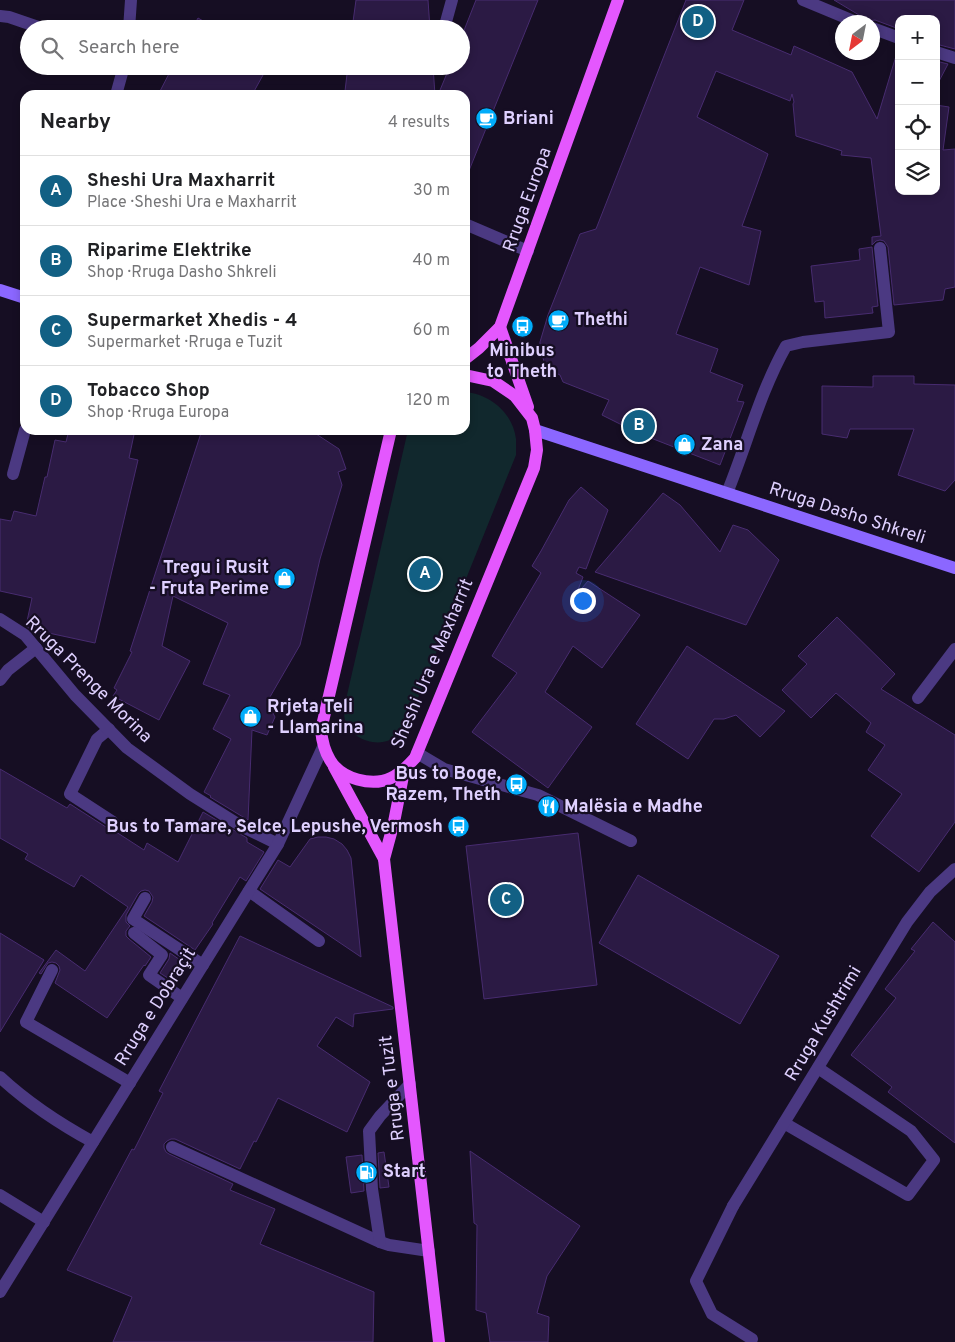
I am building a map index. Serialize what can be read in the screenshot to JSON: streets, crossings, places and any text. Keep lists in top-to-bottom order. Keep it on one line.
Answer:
{"streets":{"main road":["Rruga Europa","Rruga Dasho Shkreli","Sheshi Ura e Maxharrit","Rruga e Tuzit"],"street":["Rruga Prenge Morina","Rruga e Dobraçit","Rruga Kushtrimi"]},"crossings":[["Rruga Dasho Shkreli","Sheshi Ura e Maxharrit"],["Sheshi Ura e Maxharrit","Rruga e Dobraçit"],["Rruga Prenge Morina","Rruga e Dobraçit"]],"places":{"cafe":["Briani","Thethi"],"bus stop":["Minibus to Theth","Bus to Boge, Razem, Theth","Bus to Tamare, Selce, Lepushe, Vermosh"],"shop":["Zana","Tregu i Rusit - Fruta Perime","Rrjeta Teli - Llamarina"],"restaurant":["Malësia e Madhe"],"fuel station":["Start"]},"north":"bottom left","page":{"pins":["D","B","A","C"],"map_buttons":["+","−"],"search":"Search here","heading":["Nearby","4 results"],"list":[{"mark":"A","name":"Sheshi Ura Maxharrit","note":"Place · Sheshi Ura e Maxharrit","value":"30 m"},{"mark":"B","name":"Riparime Elektrike","note":"Shop · Rruga Dasho Shkreli","value":"40 m"},{"mark":"C","name":"Supermarket Xhedis - 4","note":"Supermarket · Rruga e Tuzit","value":"60 m"},{"mark":"D","name":"Tobacco Shop","note":"Shop · Rruga Europa","value":"120 m"}]}}
